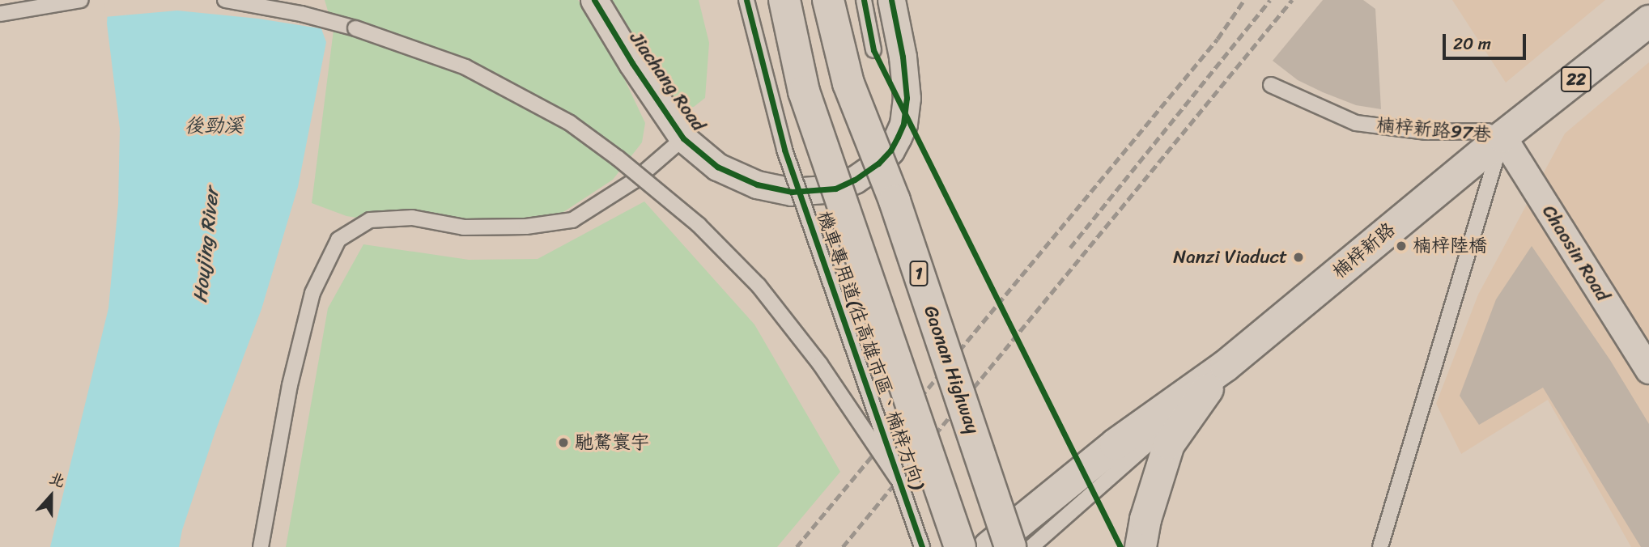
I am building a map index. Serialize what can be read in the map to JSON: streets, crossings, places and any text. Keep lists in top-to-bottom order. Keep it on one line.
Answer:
{"streets":{"main road":["22","楠梓新路","1","Gaonan Highway"],"street":["Jiachang Road","Chaosin Road"],"lane":["楠梓新路97巷","機車專用道(往高雄市區、楠梓方向)"]},"crossings":[["22","楠梓新路97巷"],["22","楠梓新路"],["22","Chaosin Road"],["楠梓新路97巷","楠梓新路"],["楠梓新路97巷","Chaosin Road"],["楠梓新路","Chaosin Road"]],"water":["後勁溪","Houjing River"],"places":["楠梓陸橋","Nanzi Viaduct","馳騖寰宇"],"scale_bar":"20 m","north":"top"}
